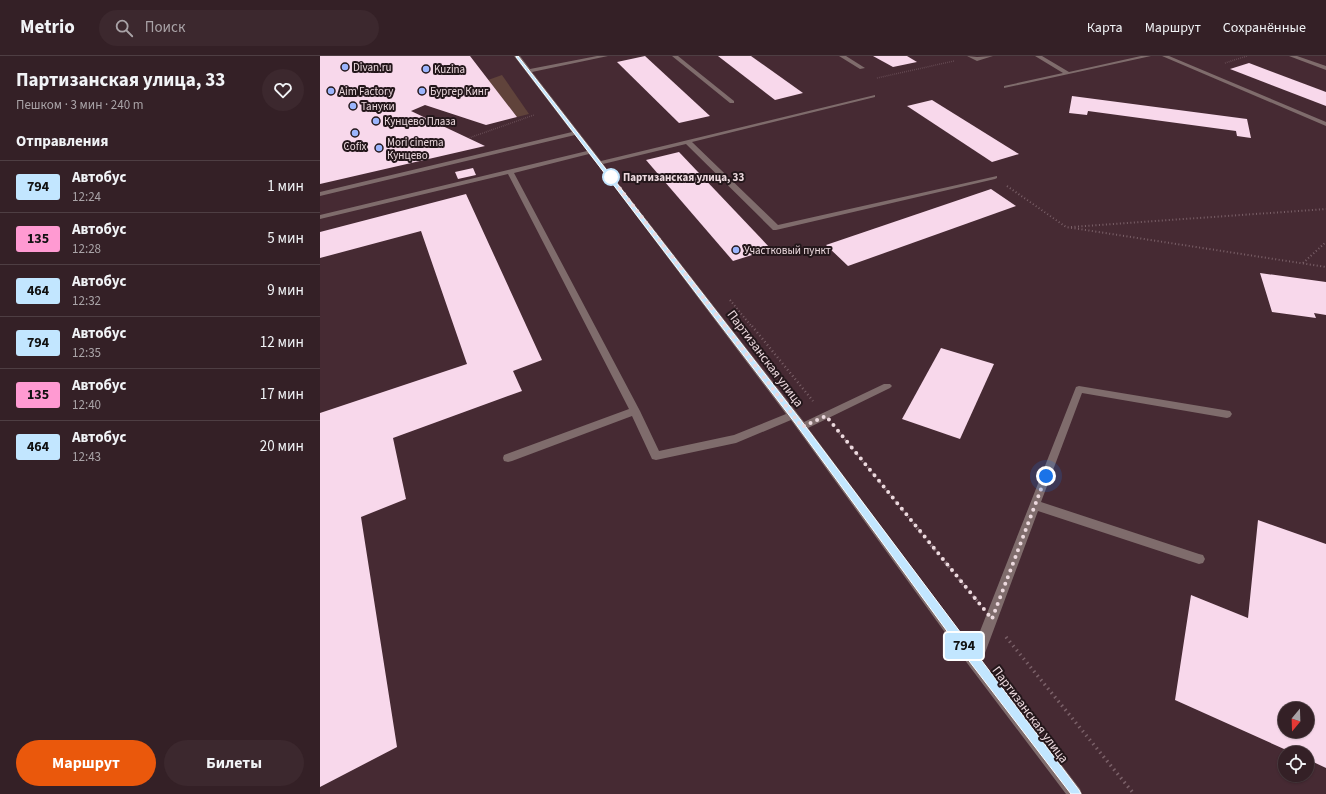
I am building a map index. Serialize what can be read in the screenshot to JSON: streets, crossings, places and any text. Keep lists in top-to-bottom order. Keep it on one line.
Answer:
{"streets":{"street":["Партизанская улица"]},"places":["Divan.ru","Kuzina","Aim Factory","Бургер Кинг","Тануки","Кунцево Плаза","Cofix","Mori cinema Кунцево","Партизанская улица, 33","Участковый пункт"],"lines":["bus line 794"],"north":"bottom","page":{"header":"Metrio","search":"Поиск","nav":["Карта","Маршрут","Сохранённые"],"heading":[["Партизанская улица, 33","Пешком · 3 мин · 240 m"],"Отправления"],"on_map":"794","list":[{"mark":"794","name":"Автобус","note":"12:24","value":"1 мин"},{"mark":"135","name":"Автобус","note":"12:28","value":"5 мин"},{"mark":"464","name":"Автобус","note":"12:32","value":"9 мин"},{"mark":"794","name":"Автобус","note":"12:35","value":"12 мин"},{"mark":"135","name":"Автобус","note":"12:40","value":"17 мин"},{"mark":"464","name":"Автобус","note":"12:43","value":"20 мин"}],"buttons":["Маршрут","Билеты"]}}
